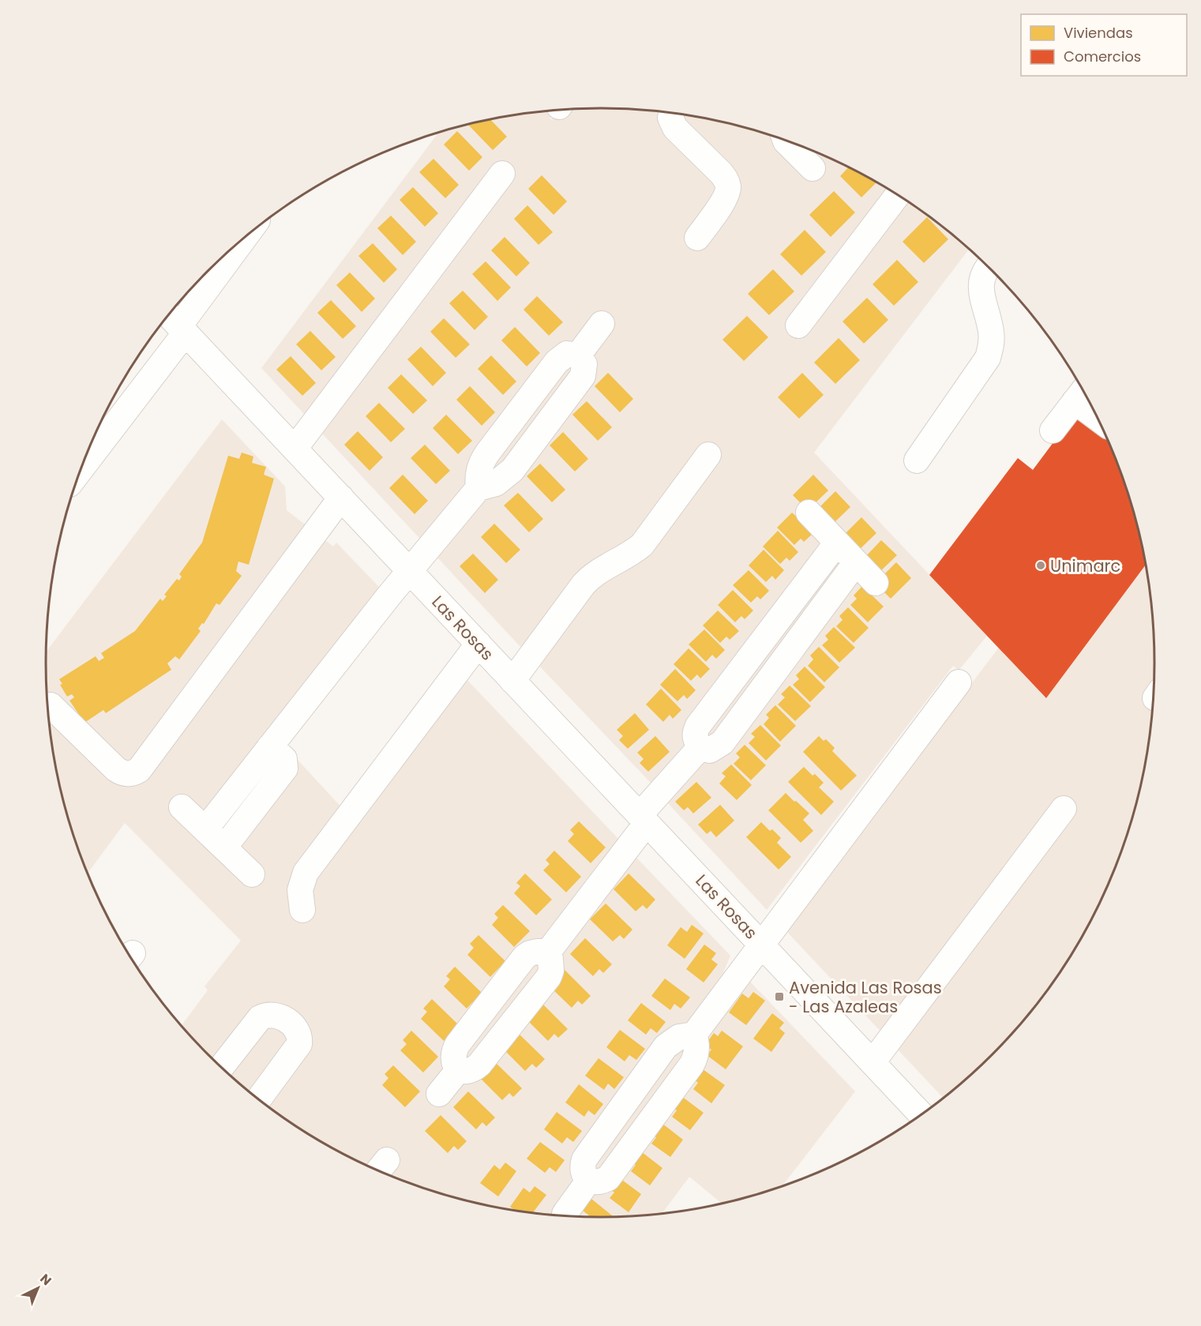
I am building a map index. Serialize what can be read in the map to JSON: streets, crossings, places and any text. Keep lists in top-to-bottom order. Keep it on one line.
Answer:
{"streets":{"street":["Las Rosas"]},"places":{"other":["Unimarc"],"transit":["Avenida Las Rosas - Las Azaleas"]},"legend":["Viviendas","Comercios"],"north":"top right"}
